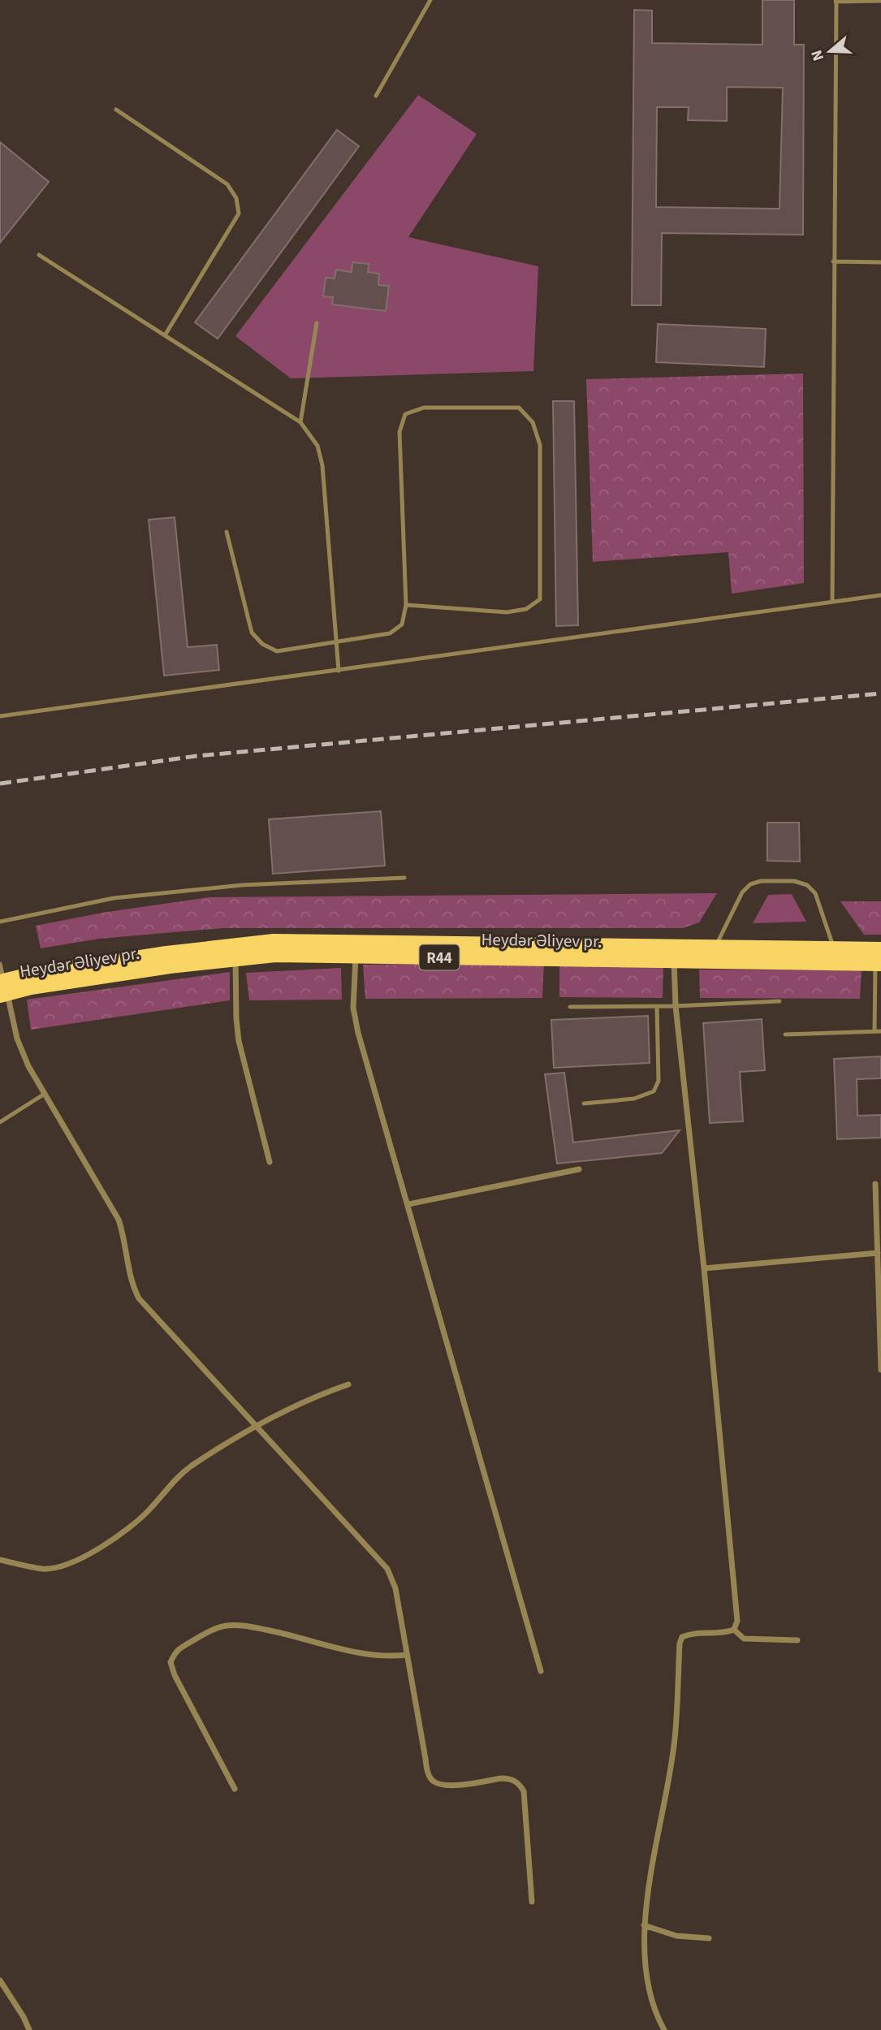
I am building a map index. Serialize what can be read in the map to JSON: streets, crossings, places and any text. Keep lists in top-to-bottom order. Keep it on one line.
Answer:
{"streets":{"main road":["Heydər Əliyev pr.","R44"]},"north":"left"}
